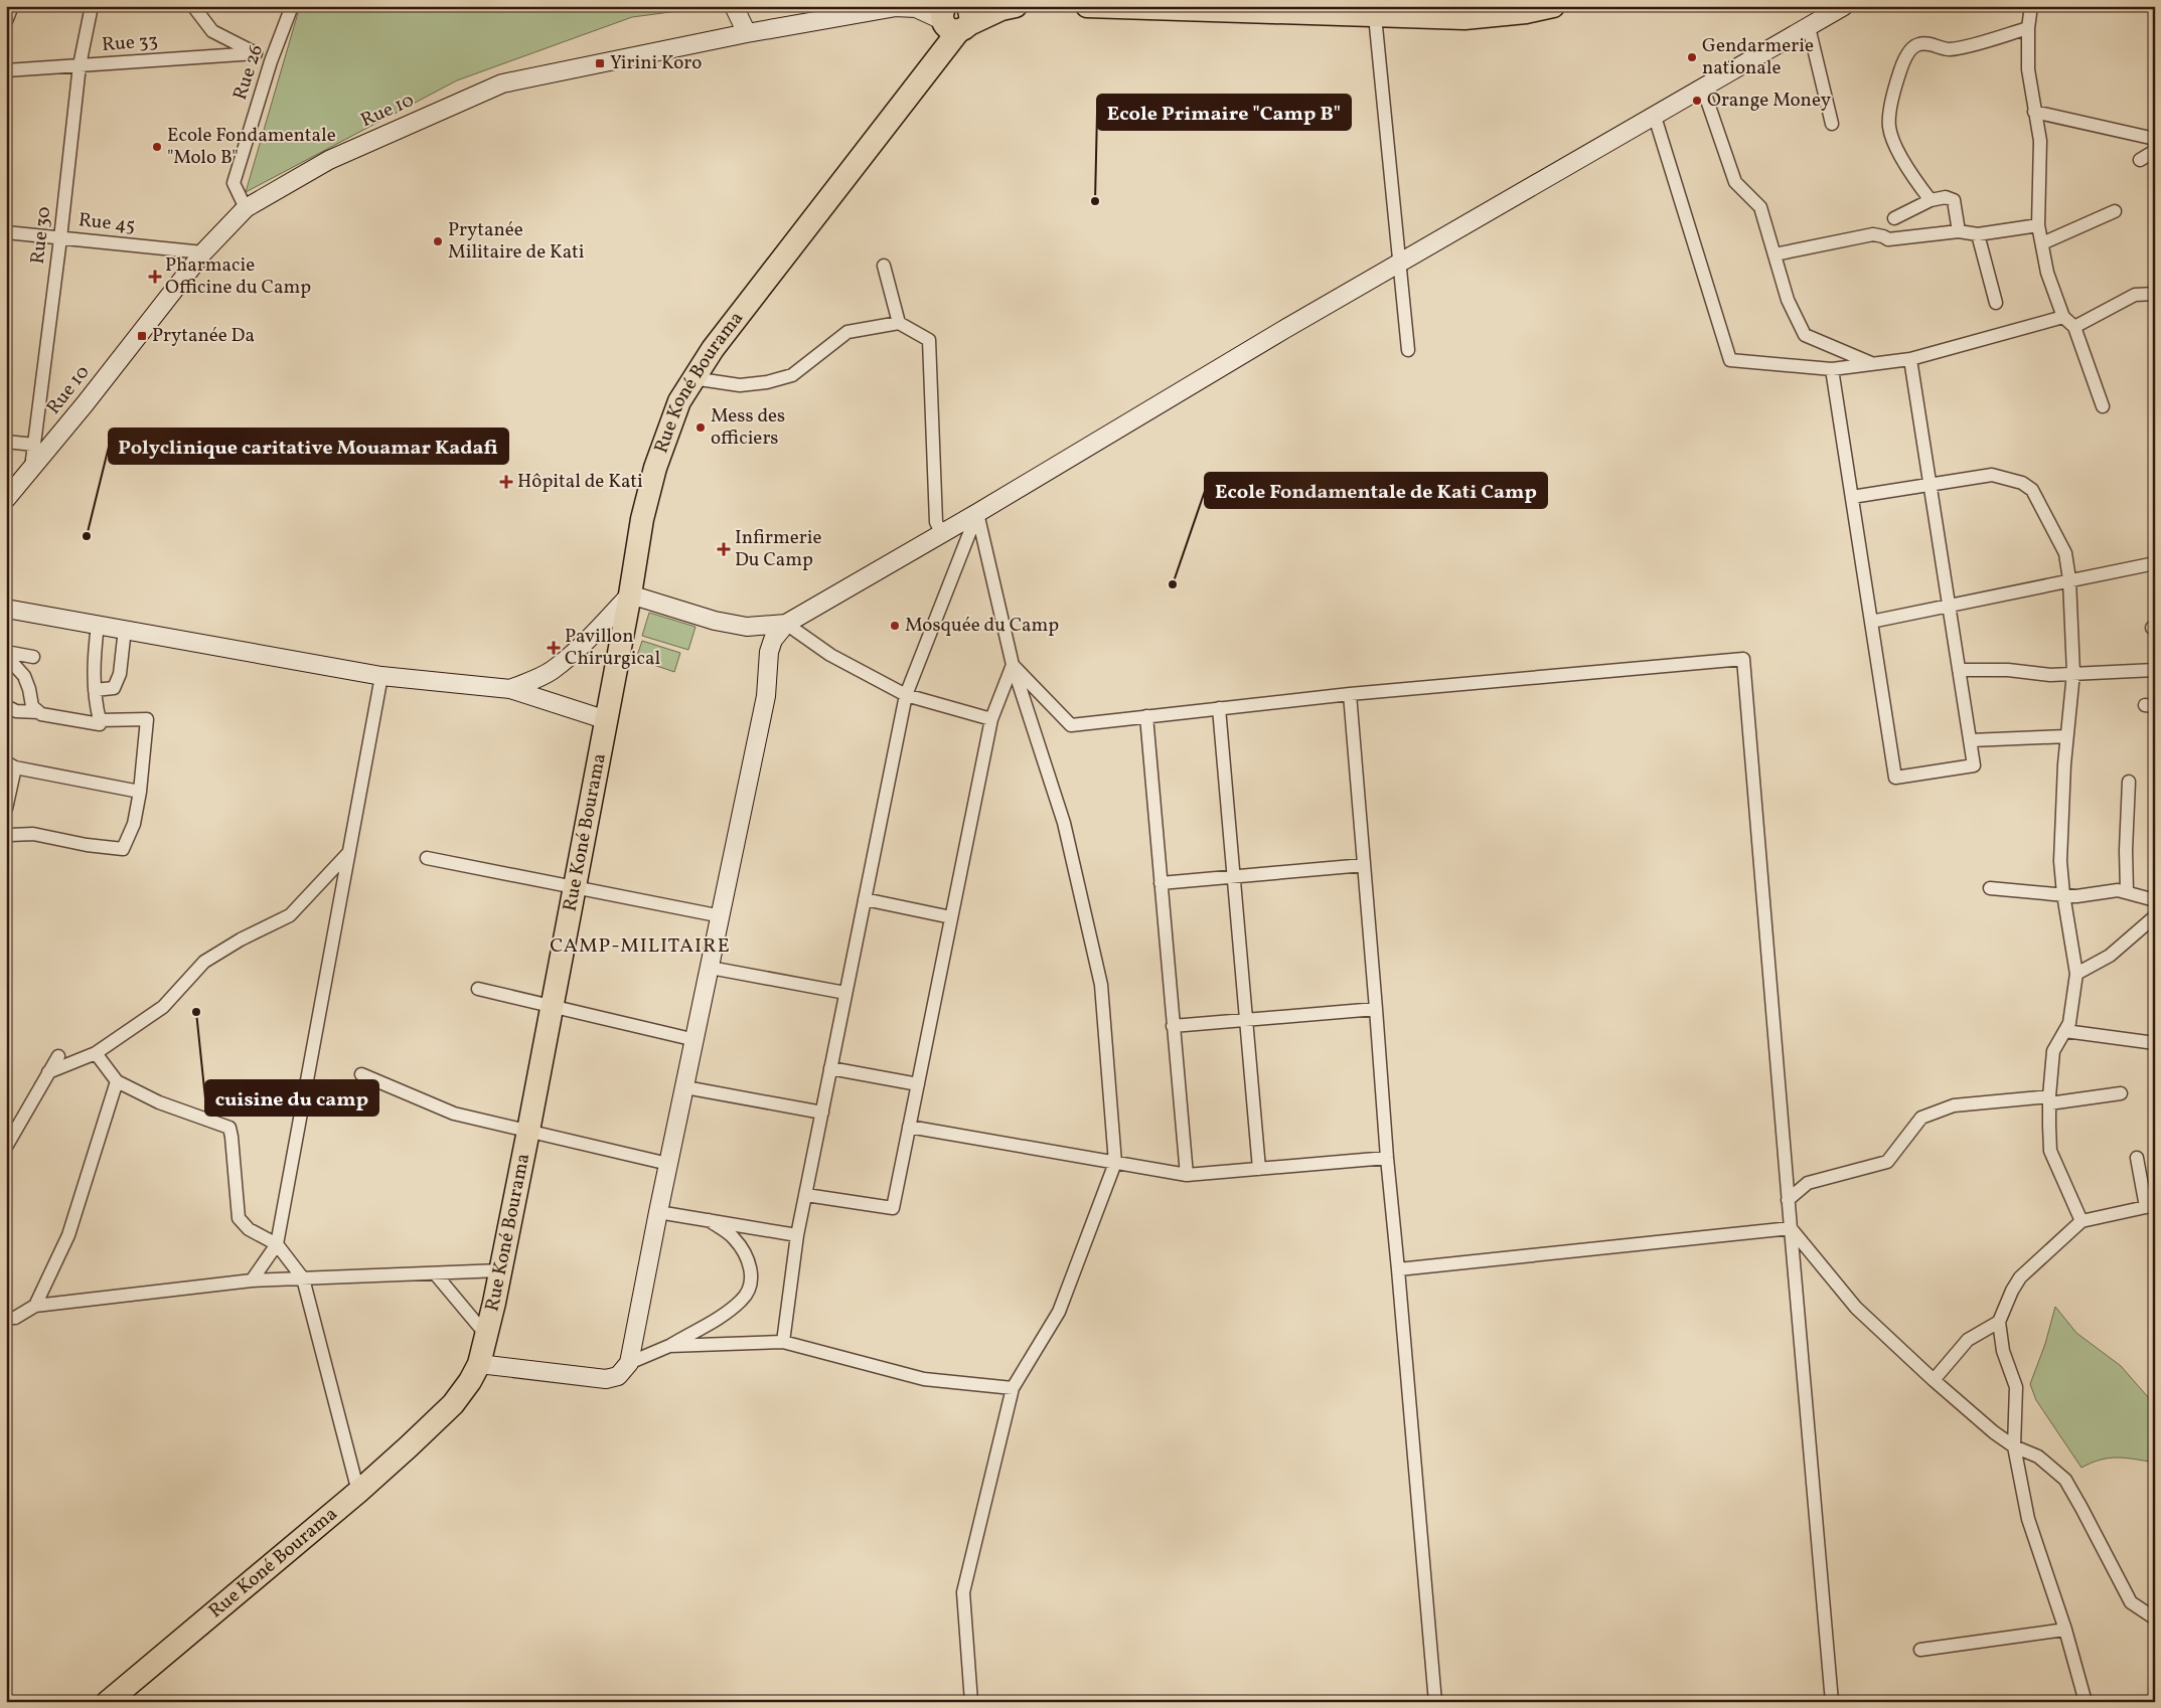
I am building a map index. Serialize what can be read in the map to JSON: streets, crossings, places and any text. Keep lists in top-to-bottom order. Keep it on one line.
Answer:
{"streets":{"highway":["Rue Koné Bourama"],"street":["Rue 33","Rue 26","Rue 10","Rue 45","Rue 30"]},"crossings":[["Rue 33","Rue 30"],["Rue 26","Rue 10"],["Rue 10","Rue 45"],["Rue 10","Rue 30"],["Rue 10","Rue Koné Bourama"],["Rue 45","Rue 30"]],"districts":["CAMP-MILITAIRE"],"places":{"other":["Gendarmerie nationale","Orange Money","Ecole Fondamentale \"Molo B\"","Ecole Primaire \"Camp B\"","Prytanée Militaire de Kati","Mess des officiers","Polyclinique caritative Mouamar Kadafi","Ecole Fondamentale de Kati Camp","Mosquée du Camp","cuisine du camp"],"transit":["Yirini Koro","Prytanée Da"],"health":["Pharmacie Officine du Camp","Hôpital de Kati","Infirmerie Du Camp","Pavillon Chirurgical"]}}
